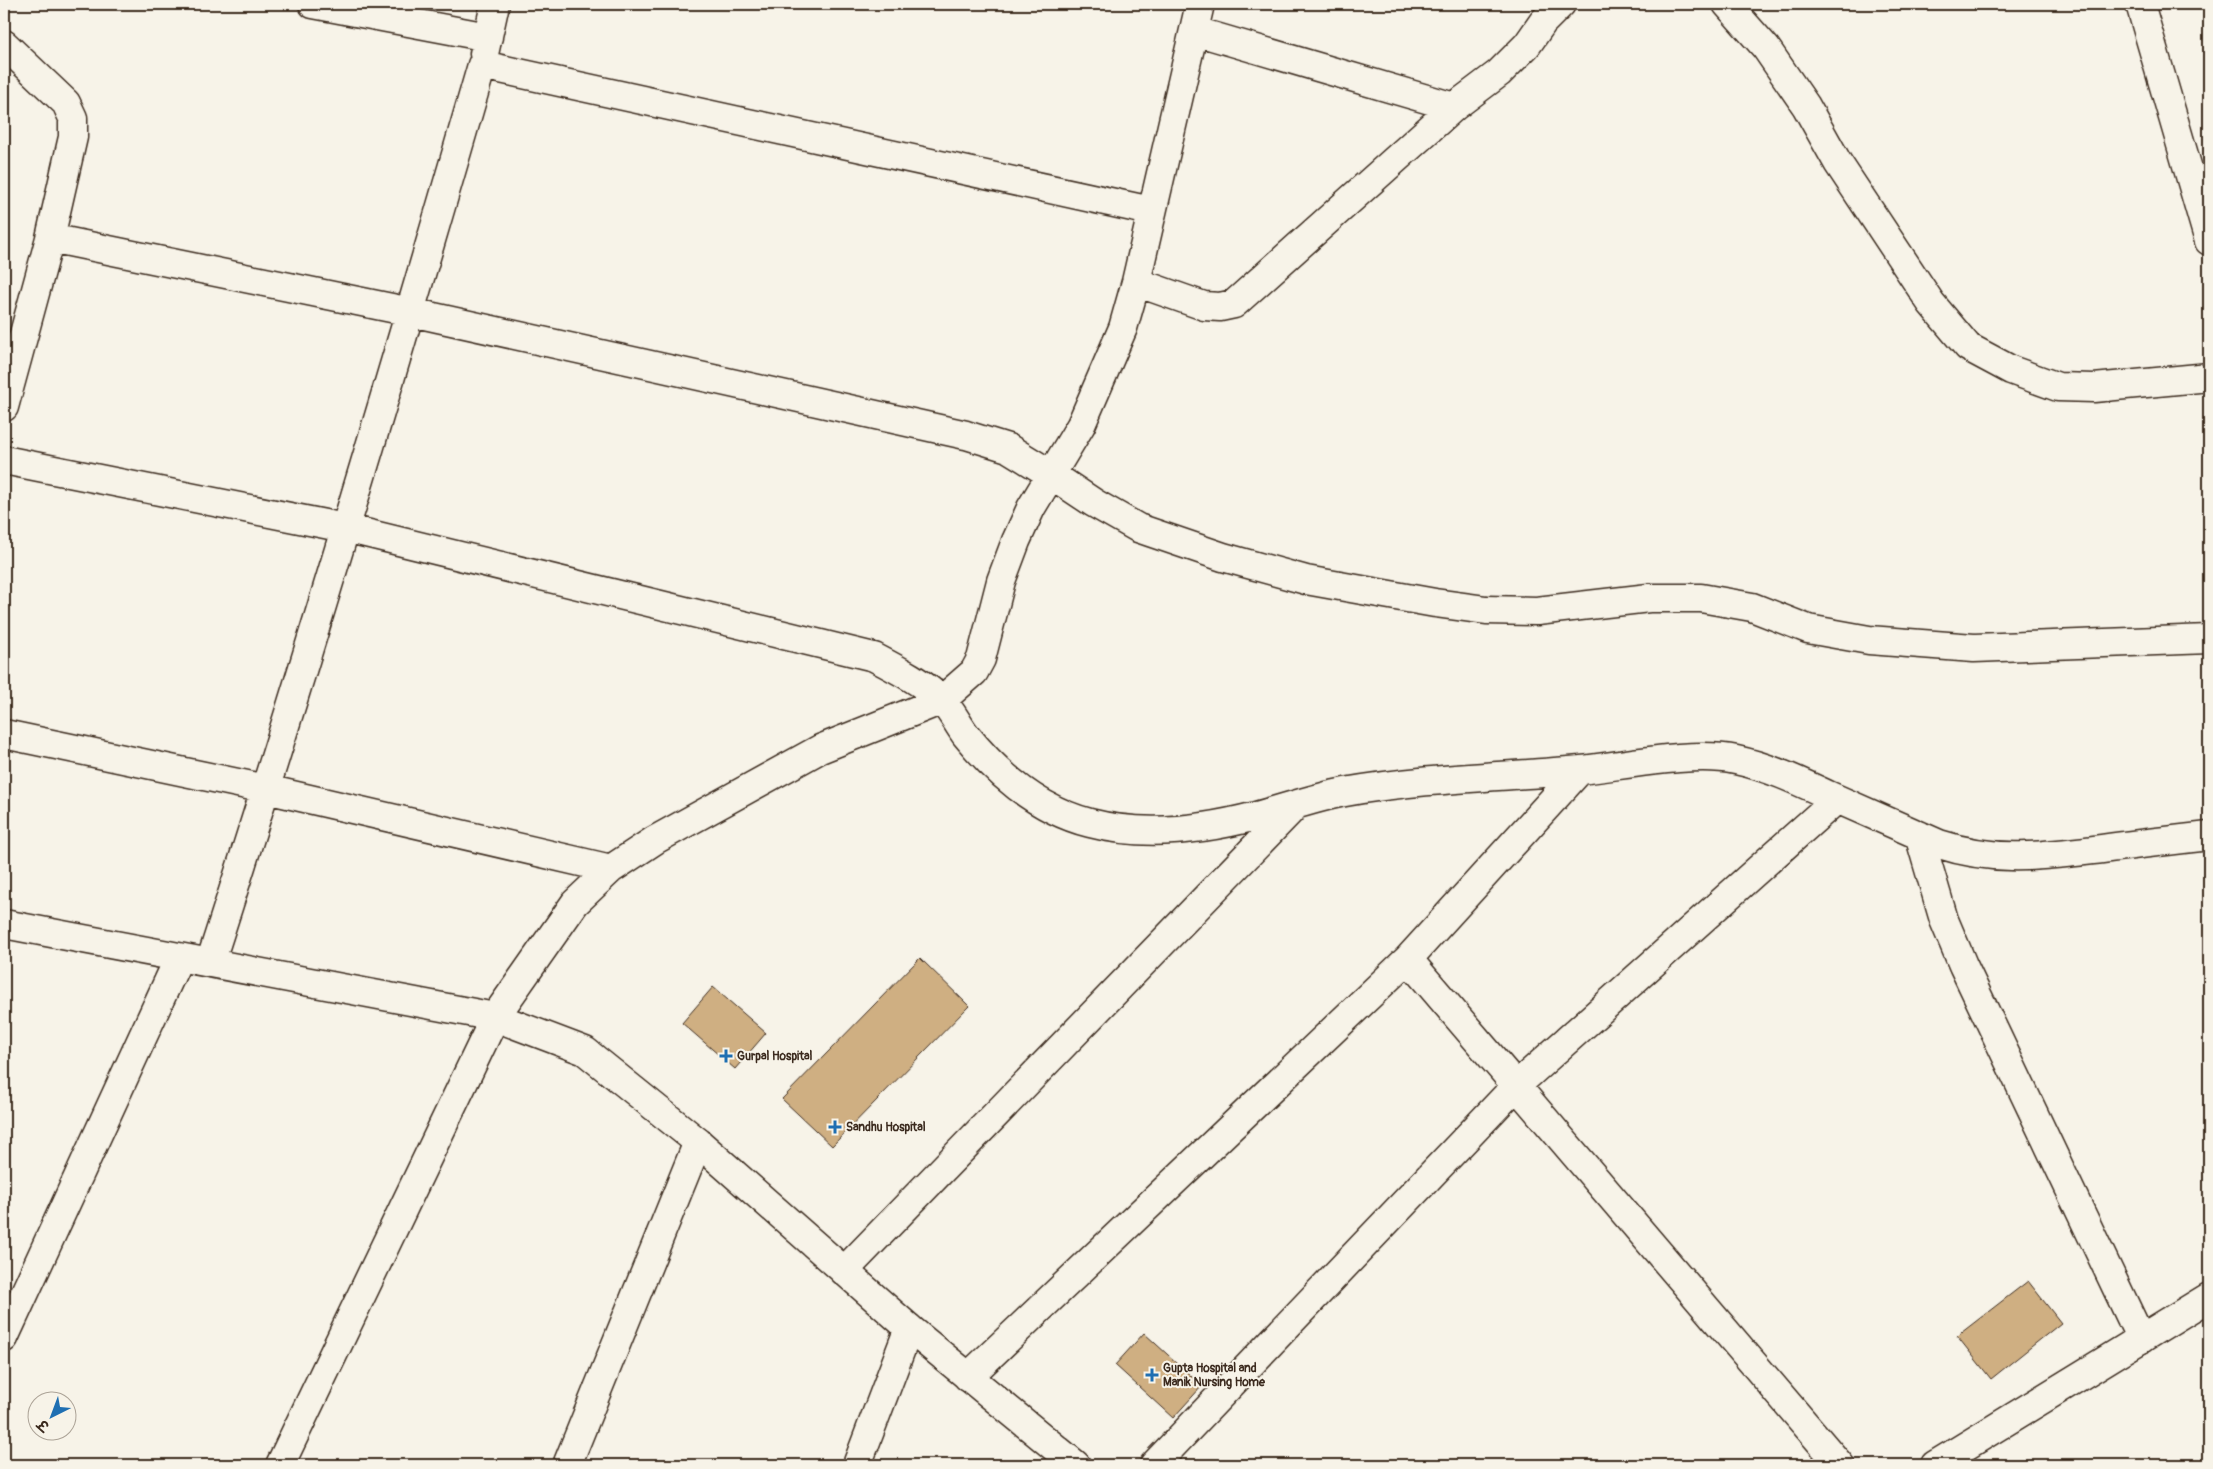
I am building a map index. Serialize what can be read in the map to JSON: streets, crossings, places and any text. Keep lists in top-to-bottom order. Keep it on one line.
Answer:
{"places":{"health":["Gurpal Hospital","Sandhu Hospital","Gupta Hospital and Manik Nursing Home"]},"north":"bottom left"}
